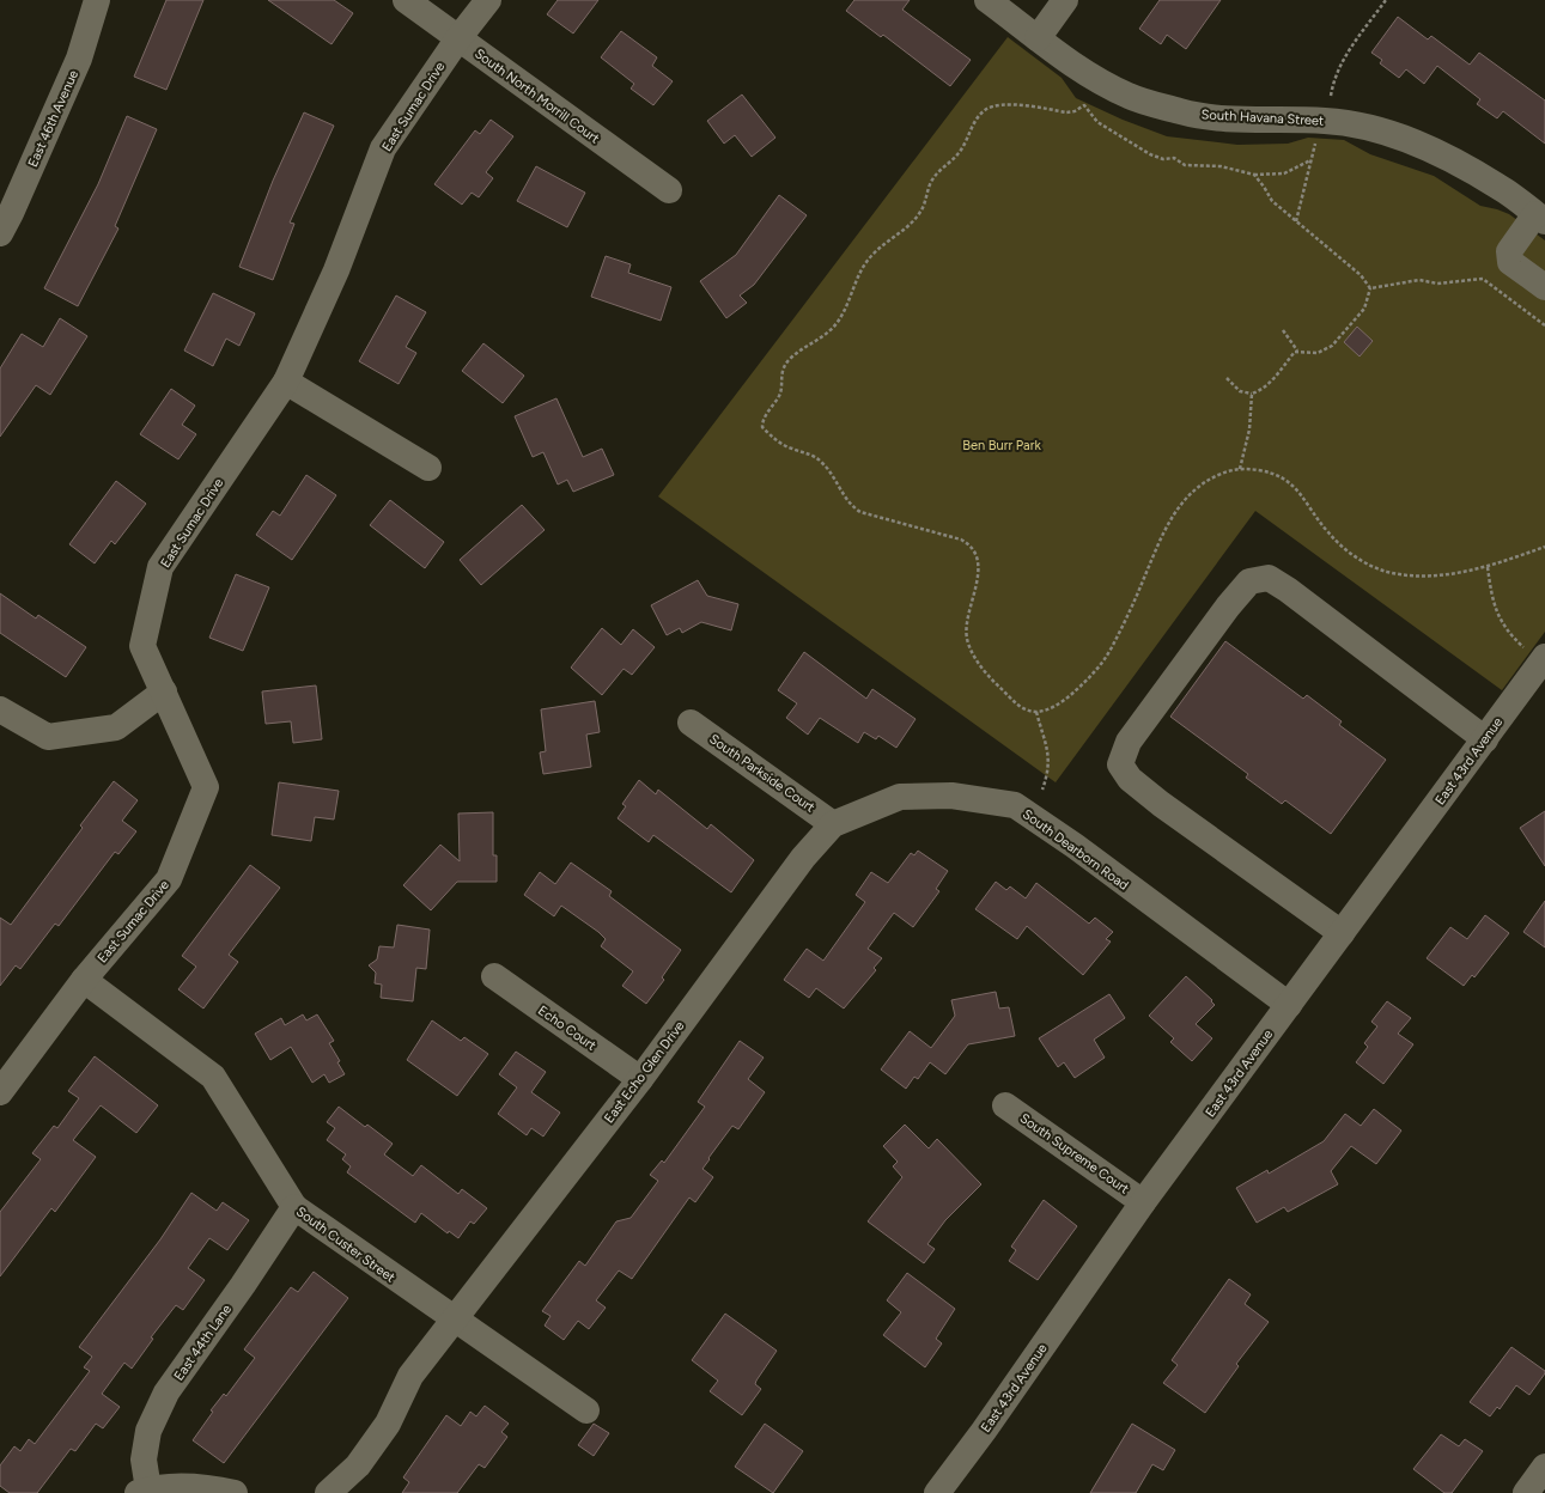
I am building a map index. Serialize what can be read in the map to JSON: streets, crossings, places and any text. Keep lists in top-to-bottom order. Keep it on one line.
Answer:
{"streets":{"street":["South North Morrill Court","East Sumac Drive","South Havana Street","East 46th Avenue","East 43rd Avenue","South Parkside Court","South Dearborn Road","Echo Court","East Echo Glen Drive","South Supreme Court","South Custer Street","East 44th Lane"]},"crossings":[["South North Morrill Court","East Sumac Drive"],["East Sumac Drive","South Custer Street"],["East 43rd Avenue","South Dearborn Road"],["East 43rd Avenue","South Supreme Court"],["South Parkside Court","South Dearborn Road"],["South Parkside Court","East Echo Glen Drive"],["South Dearborn Road","East Echo Glen Drive"],["Echo Court","East Echo Glen Drive"],["East Echo Glen Drive","South Custer Street"],["South Custer Street","East 44th Lane"]],"parks":["Ben Burr Park"]}
